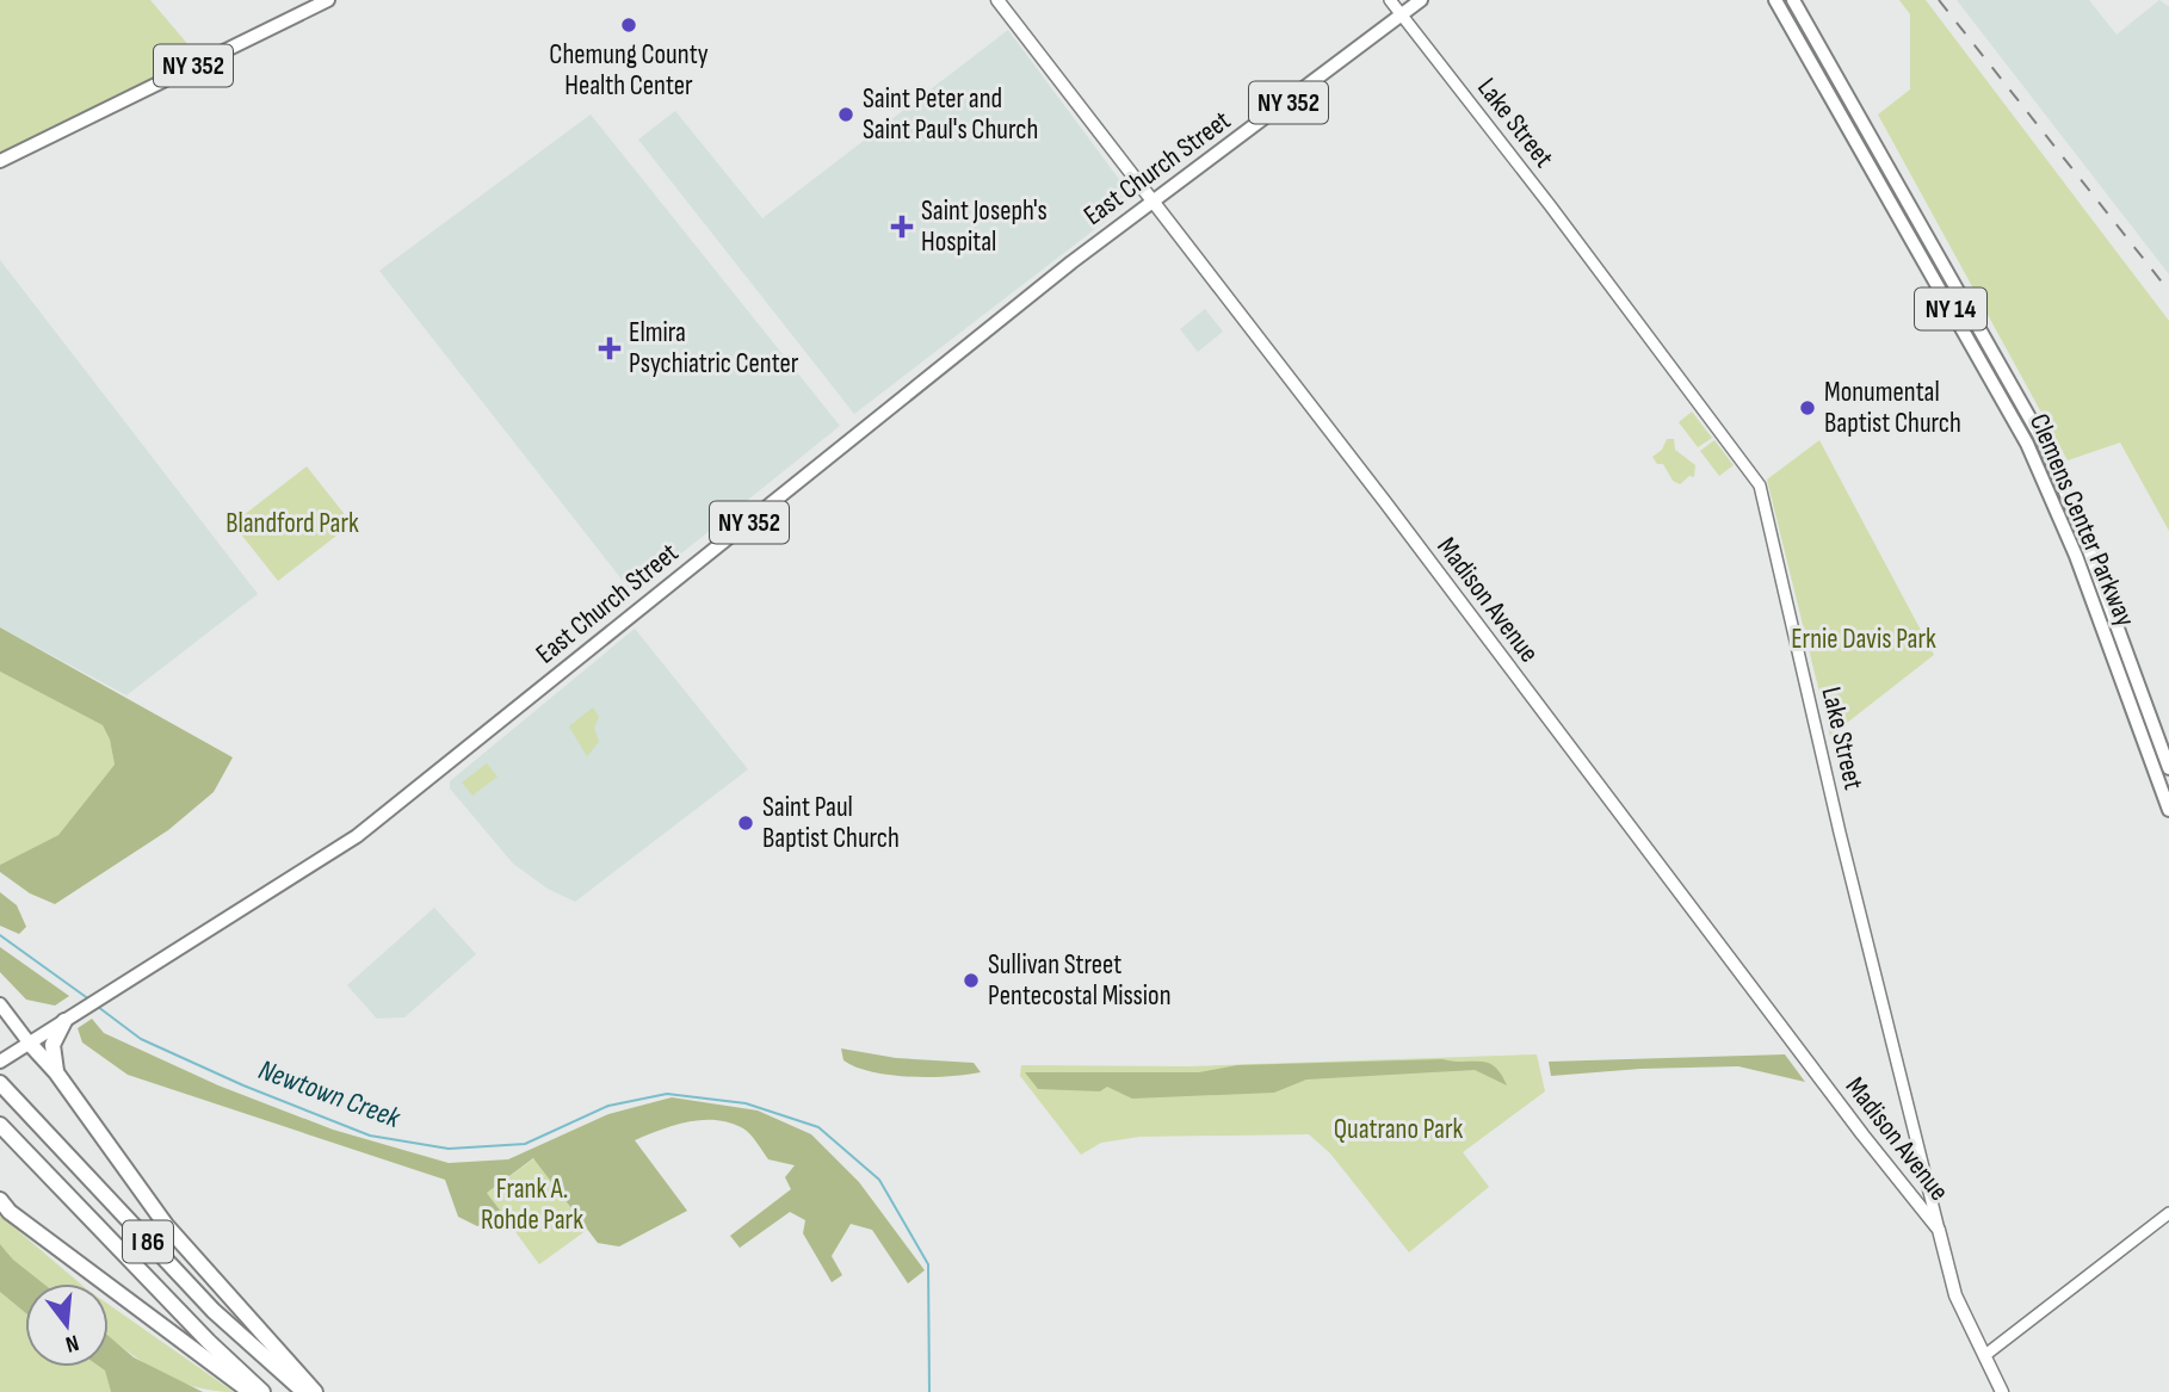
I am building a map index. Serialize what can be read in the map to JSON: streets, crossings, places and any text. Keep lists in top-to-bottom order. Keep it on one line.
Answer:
{"streets":{"highway":["I 86"],"main road":["NY 352","Lake Street","East Church Street","NY 14","Clemens Center Parkway","Madison Avenue"]},"crossings":[["Lake Street","East Church Street"],["Lake Street","Madison Avenue"],["East Church Street","Madison Avenue"]],"water":["Newtown Creek"],"parks":["Blandford Park","Ernie Davis Park","Quatrano Park","Frank A. Rohde Park"],"places":{"other":["Chemung County Health Center","Saint Peter and Saint Paul's Church","Monumental Baptist Church","Saint Paul Baptist Church","Sullivan Street Pentecostal Mission"],"health":["Saint Joseph's Hospital","Elmira Psychiatric Center"]},"north":"bottom"}
